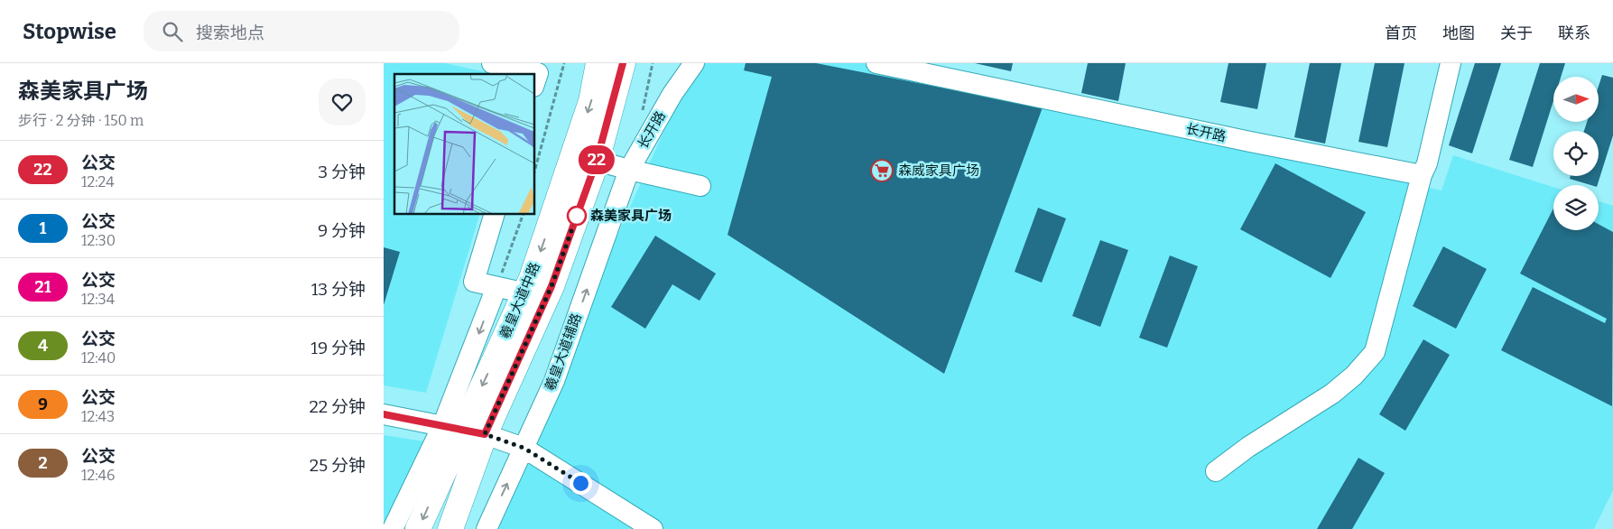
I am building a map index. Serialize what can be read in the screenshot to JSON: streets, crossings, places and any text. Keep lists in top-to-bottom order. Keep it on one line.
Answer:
{"streets":{"main road":["羲皇大道中路"],"street":["长开路","羲皇大道辅路"]},"crossings":[["长开路","羲皇大道辅路"]],"places":{"supermarket":["森威家具广场"],"other":["森美家具广场"]},"lines":["bus line 22"],"north":"right","page":{"header":"Stopwise","search":"搜索地点","nav":["首页","地图","关于","联系"],"heading":["森美家具广场","步行 · 2 分钟 · 150 m"],"on_map":"22","list":[{"mark":"22","name":"公交","note":"12:24","value":"3 分钟"},{"mark":"1","name":"公交","note":"12:30","value":"9 分钟"},{"mark":"21","name":"公交","note":"12:34","value":"13 分钟"},{"mark":"4","name":"公交","note":"12:40","value":"19 分钟"},{"mark":"9","name":"公交","note":"12:43","value":"22 分钟"},{"mark":"2","name":"公交","note":"12:46","value":"25 分钟"}]}}
